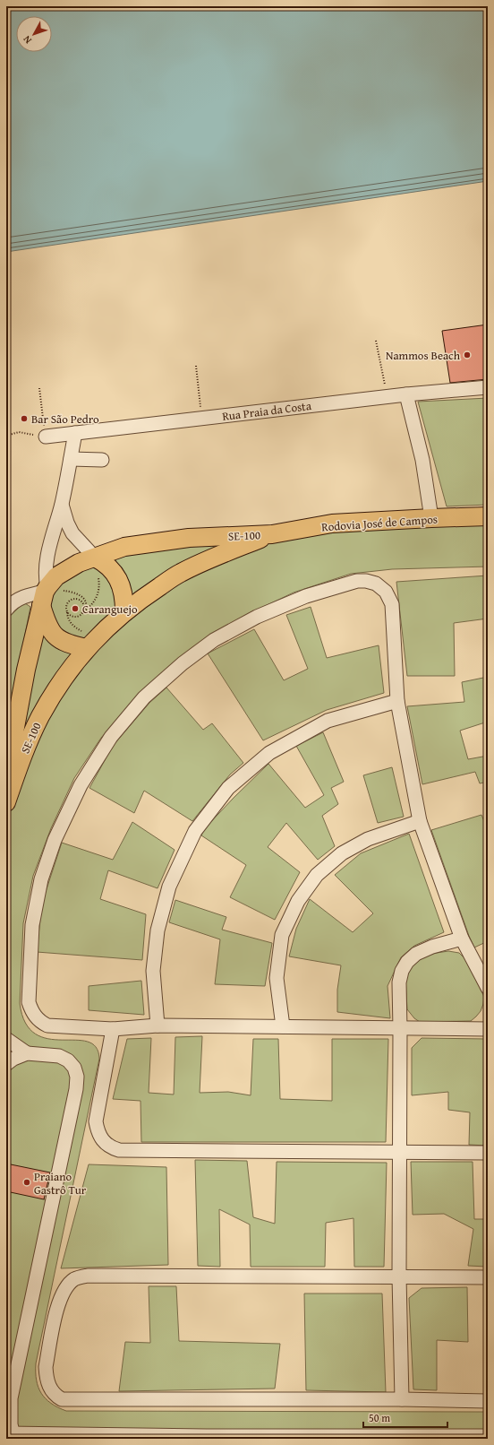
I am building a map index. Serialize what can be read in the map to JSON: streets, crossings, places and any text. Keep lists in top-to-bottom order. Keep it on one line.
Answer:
{"streets":{"main road":["Rodovia José de Campos","SE-100"],"street":["Rua Praia da Costa"]},"crossings":[["Rodovia José de Campos","SE-100"]],"places":["Nammos Beach","Bar São Pedro","Caranguejo","Praiano Gastrô Tur"],"scale_bar":"50 m","north":"bottom left"}
